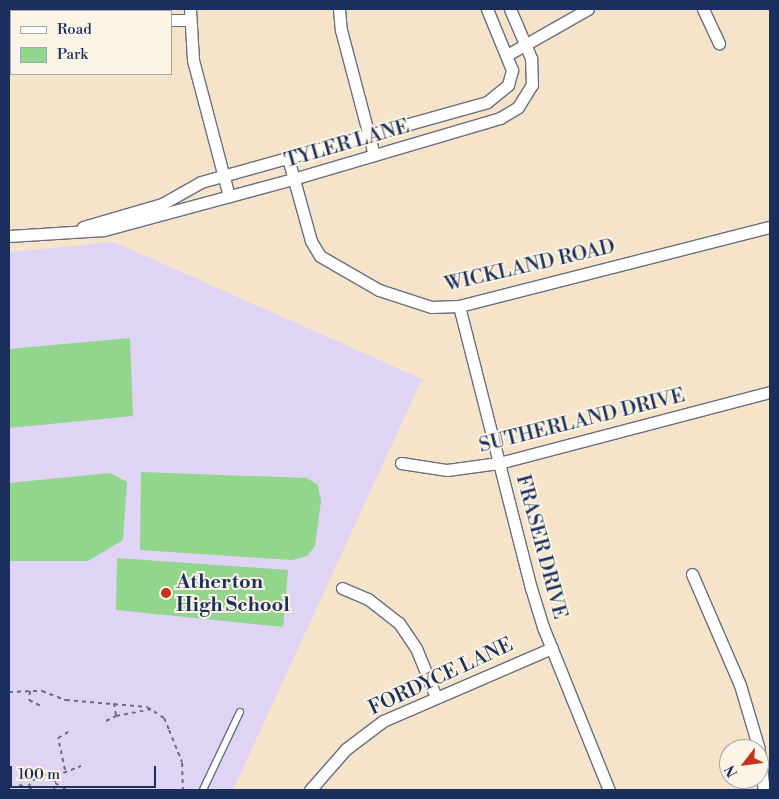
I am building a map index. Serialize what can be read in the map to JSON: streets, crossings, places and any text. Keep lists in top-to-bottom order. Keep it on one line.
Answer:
{"streets":{"street":["TYLER LANE","WICKLAND ROAD","SUTHERLAND DRIVE","FRASER DRIVE","FORDYCE LANE"]},"crossings":[["TYLER LANE","WICKLAND ROAD"],["WICKLAND ROAD","FRASER DRIVE"],["SUTHERLAND DRIVE","FRASER DRIVE"],["FRASER DRIVE","FORDYCE LANE"]],"places":["Atherton High School"],"legend":["Road","Park"],"scale_bar":"100 m","north":"bottom left"}
